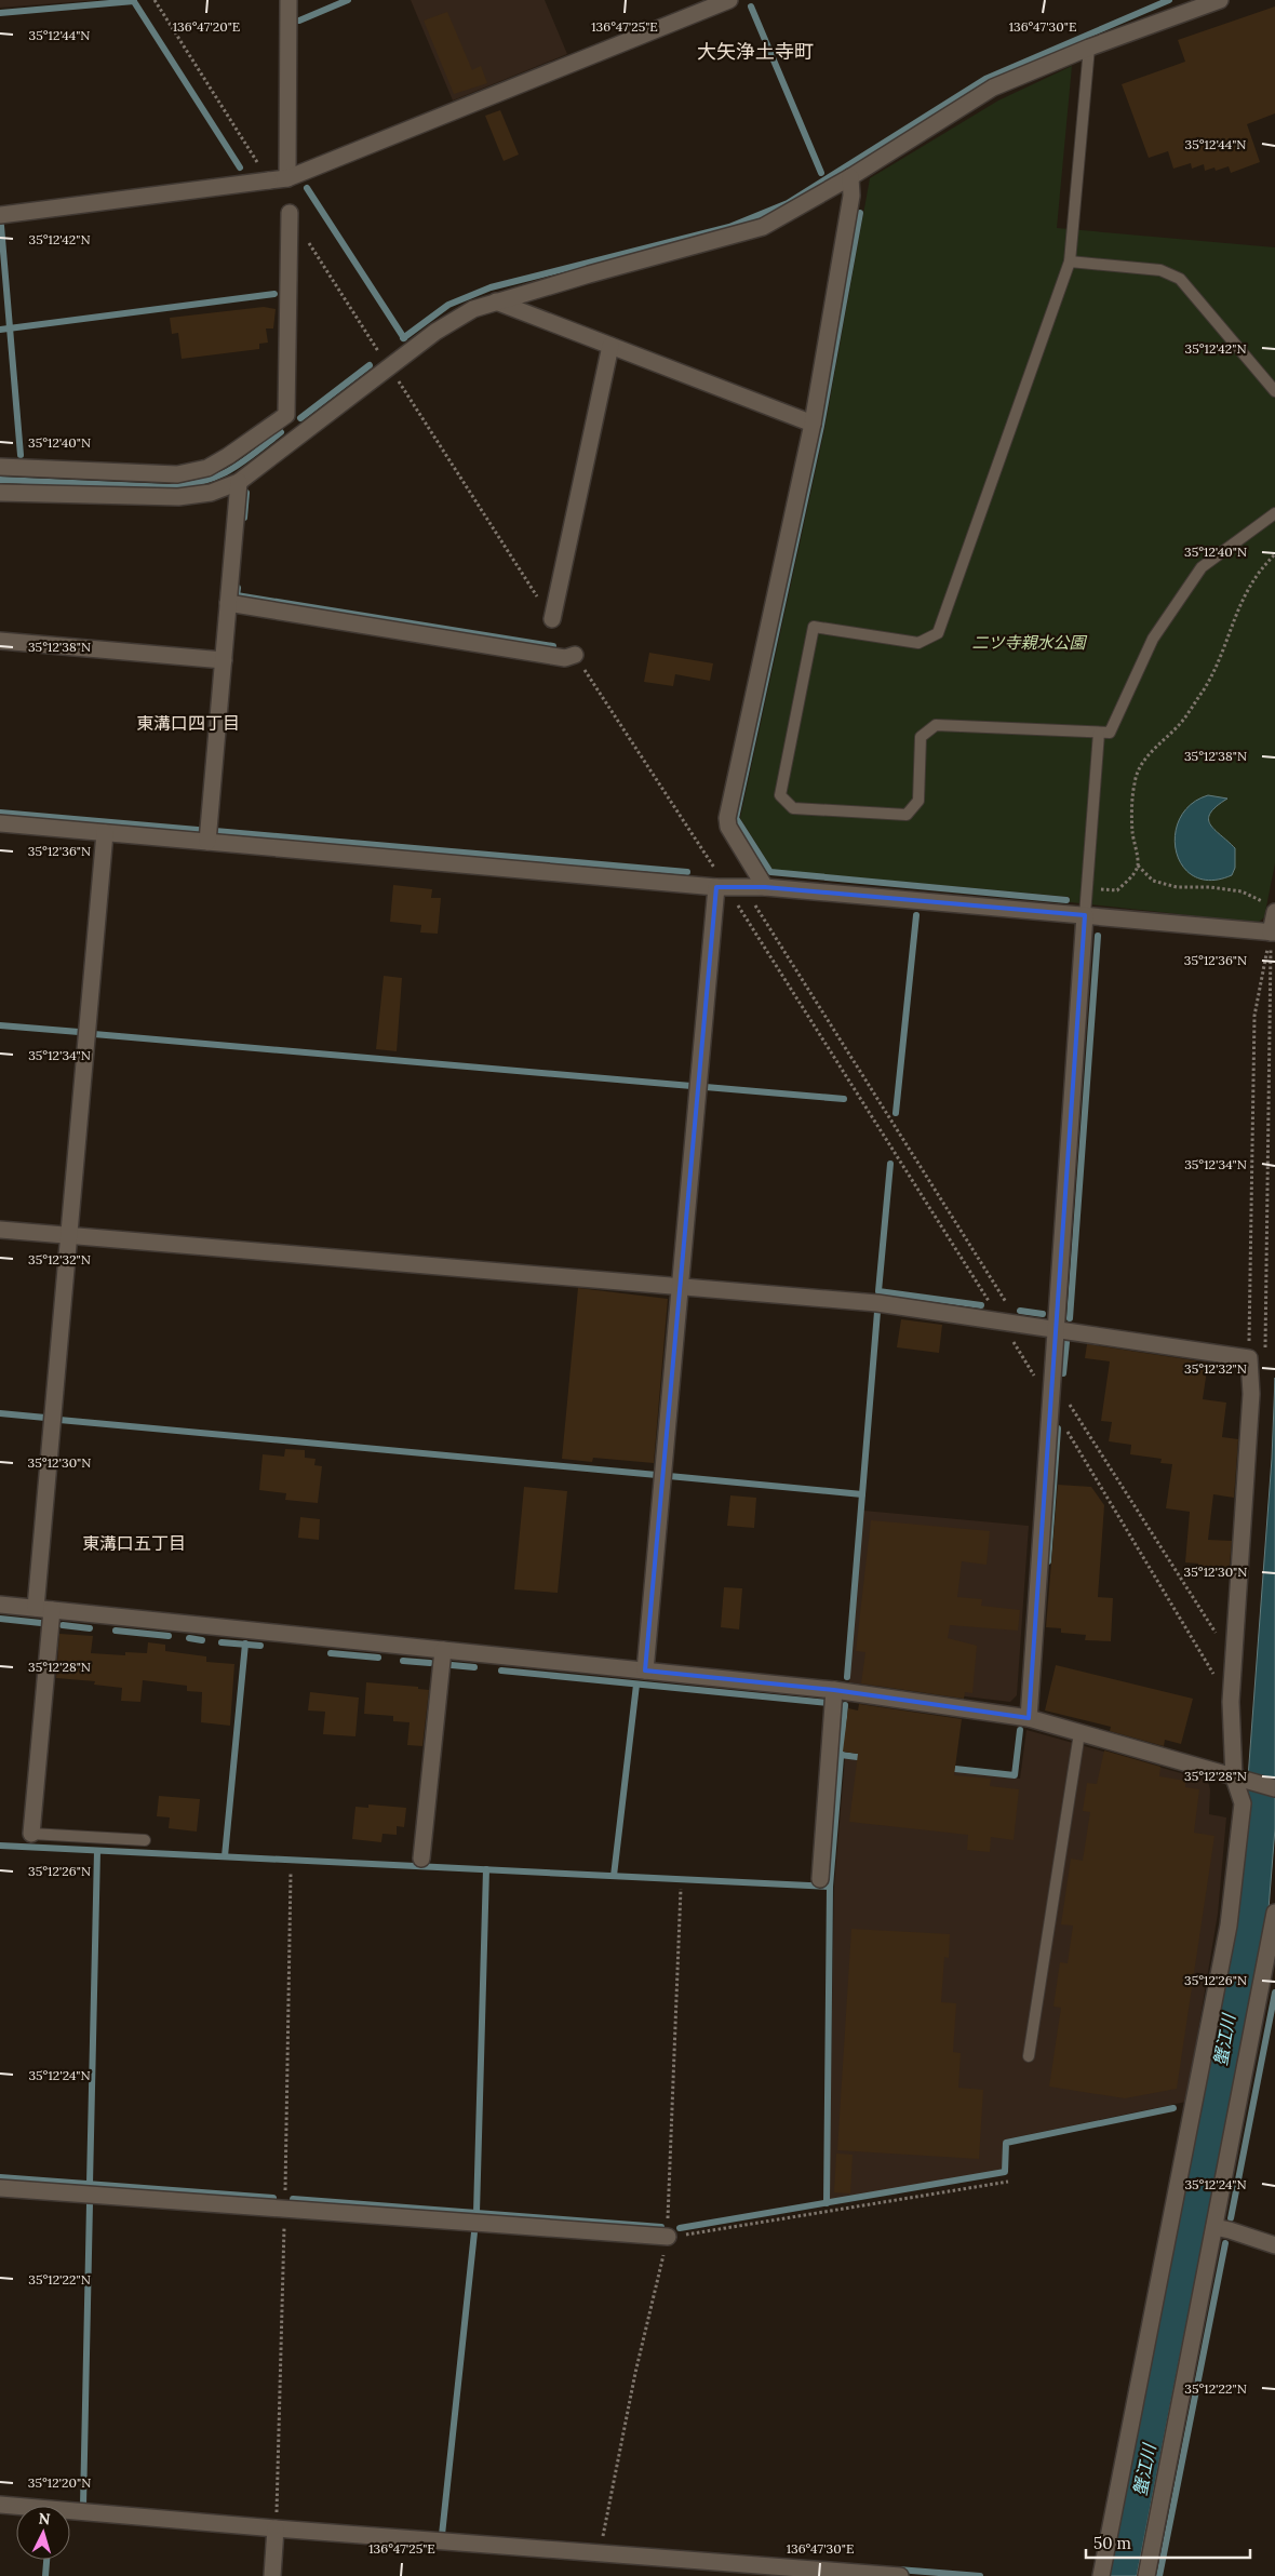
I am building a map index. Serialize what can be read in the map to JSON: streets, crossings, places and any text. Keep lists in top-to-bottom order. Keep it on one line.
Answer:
{"districts":["大矢浄土寺町","東溝口四丁目","東溝口五丁目"],"water":["蟹江川"],"parks":["二ツ寺親水公園"],"scale_bar":"50 m","north":"top","coordinates":["136°47'20\"E","136°47'25\"E","136°47'30\"E","35°12'44\"N","35°12'42\"N","35°12'40\"N","35°12'38\"N","35°12'36\"N","35°12'34\"N","35°12'32\"N","35°12'30\"N","35°12'28\"N","35°12'26\"N","35°12'24\"N","35°12'22\"N","35°12'20\"N"]}
